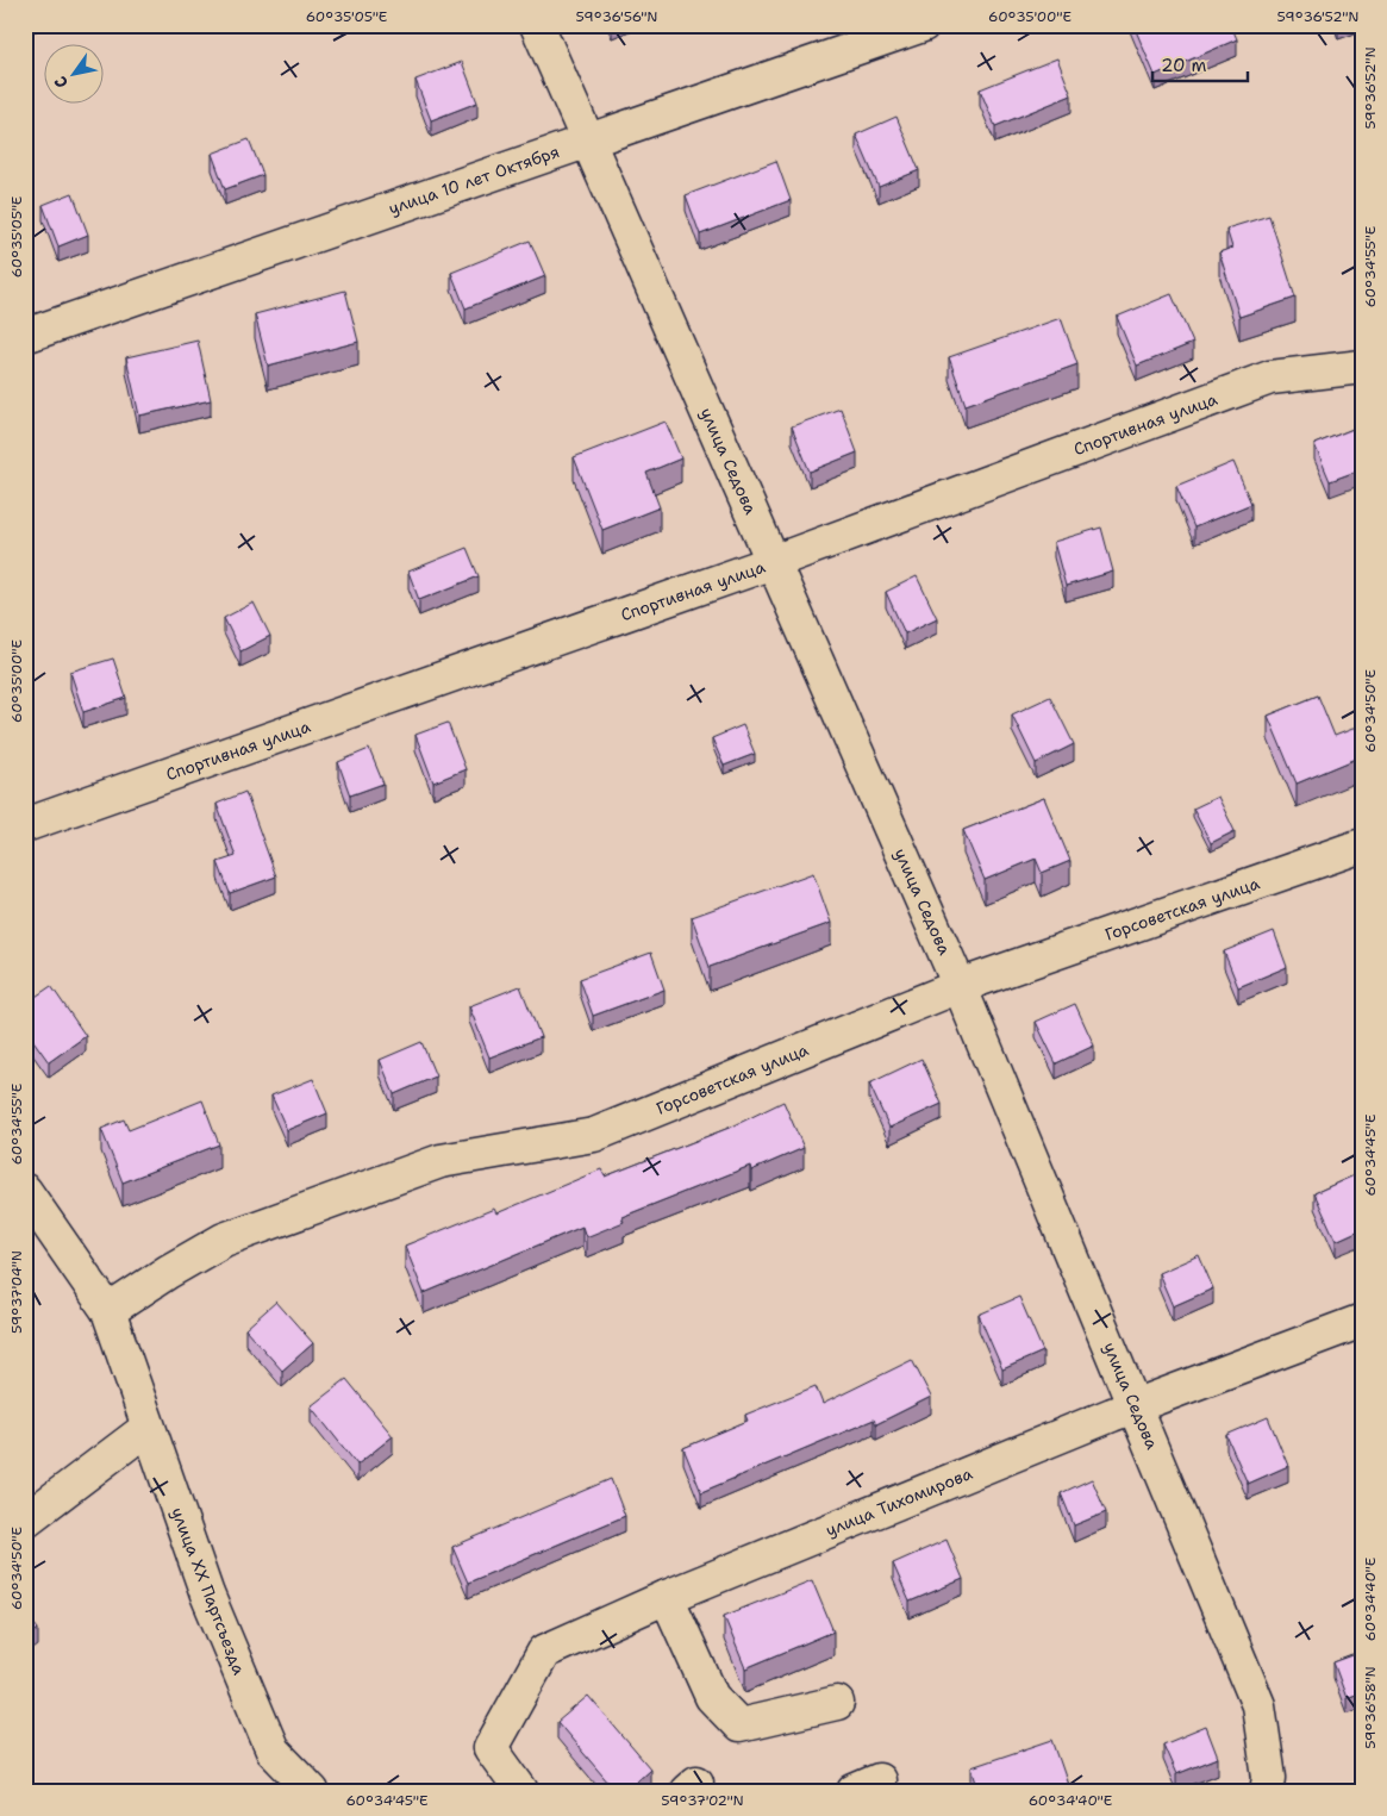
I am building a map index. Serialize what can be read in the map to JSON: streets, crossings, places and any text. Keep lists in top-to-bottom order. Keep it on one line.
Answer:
{"streets":{"street":["улица 10 лет Октября","Спортивная улица","улица Седова","Горсоветская улица","улица Тихомирова","улица XX Партсъезда"]},"crossings":[["улица 10 лет Октября","улица Седова"],["Спортивная улица","улица Седова"],["улица Седова","Горсоветская улица"],["улица Седова","улица Тихомирова"],["Горсоветская улица","улица XX Партсъезда"]],"scale_bar":"20 m","north":"bottom left","coordinates":["60°35'05\"E","59°36'56\"N","60°35'00\"E","59°36'52\"N","60°34'55\"E","60°34'50\"E","60°34'45\"E","59°37'04\"N","60°34'40\"E","59°36'58\"N","59°37'02\"N"]}
